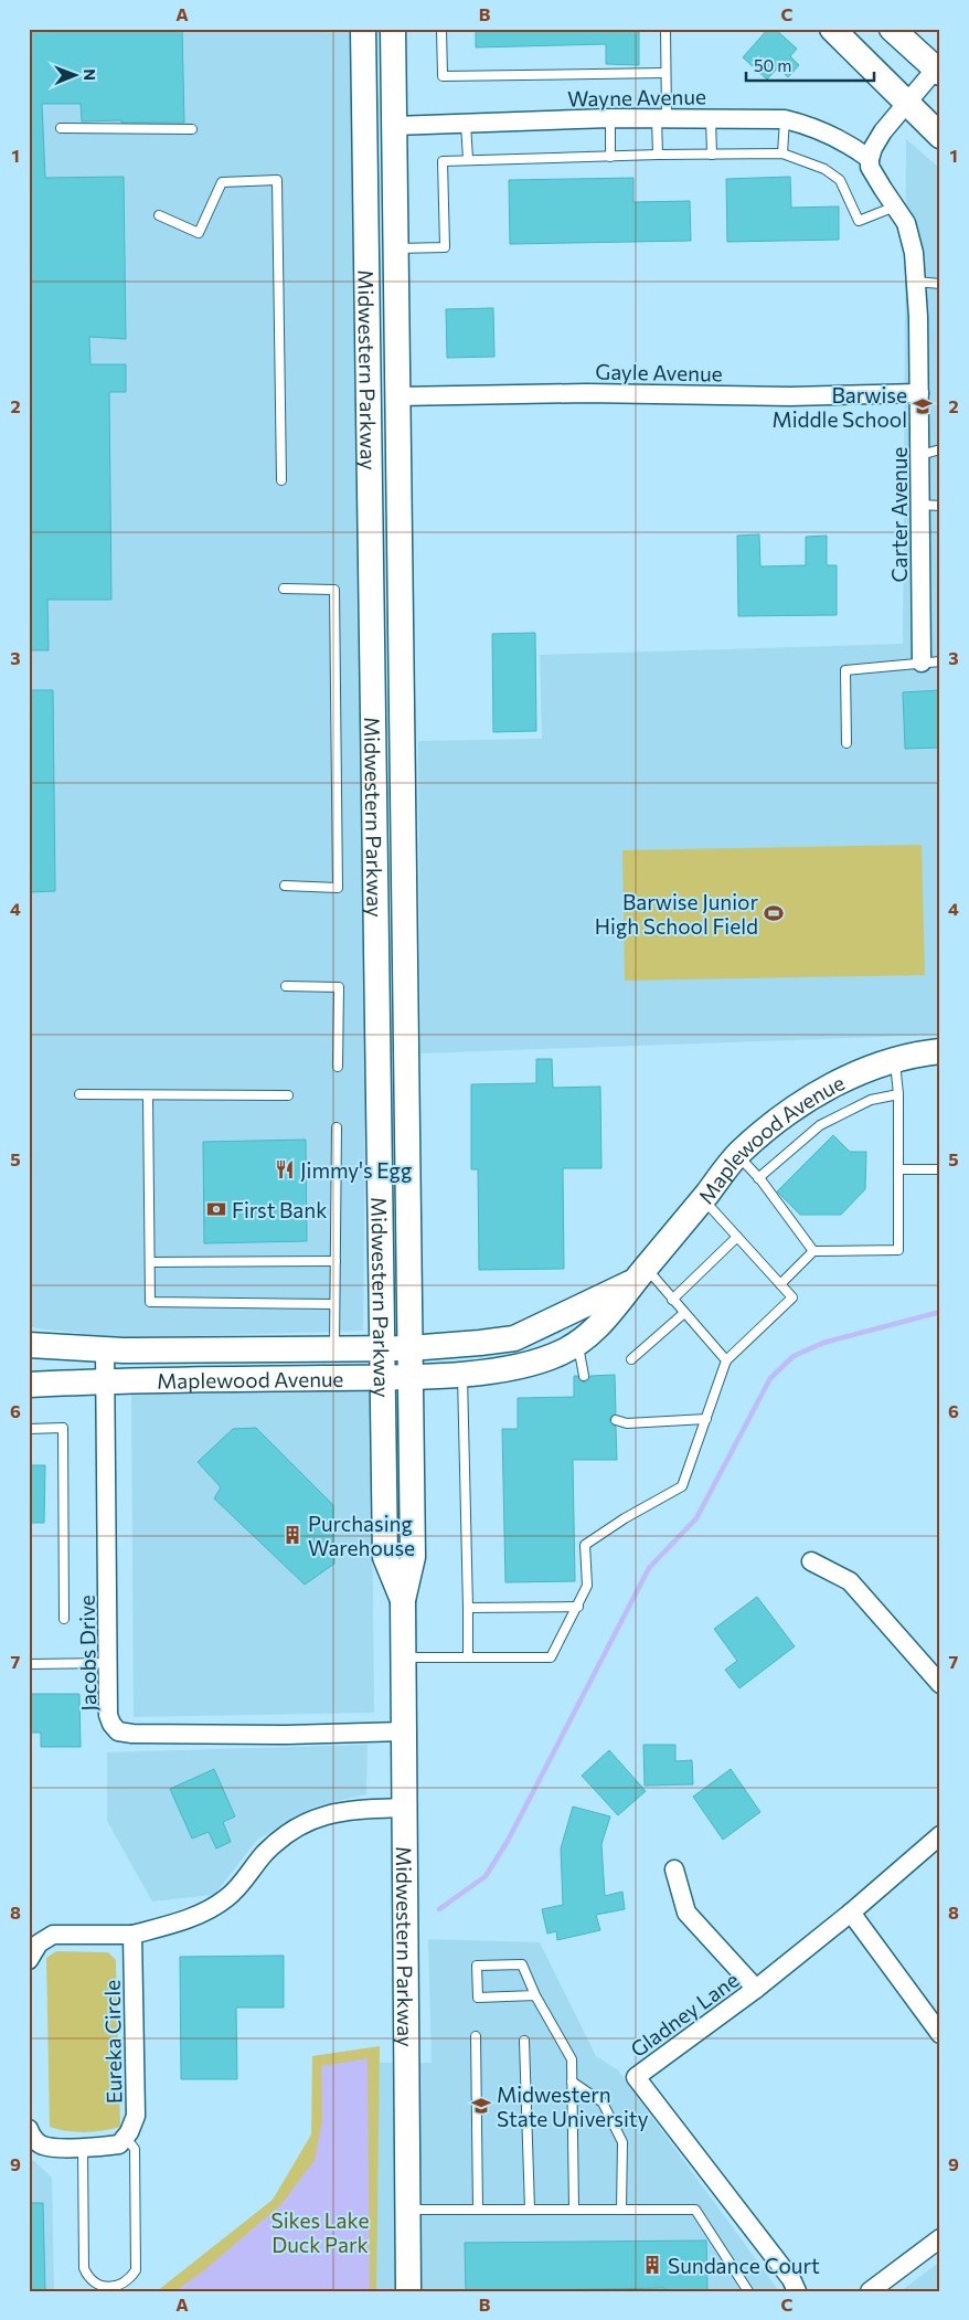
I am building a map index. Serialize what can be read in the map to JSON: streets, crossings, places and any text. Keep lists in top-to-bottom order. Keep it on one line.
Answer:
{"streets":{"main road":["Midwestern Parkway","Maplewood Avenue"],"street":["Wayne Avenue","Gayle Avenue","Carter Avenue","Jacobs Drive","Gladney Lane","Eureka Circle"]},"crossings":[["Wayne Avenue","Midwestern Parkway"],["Wayne Avenue","Carter Avenue"],["Midwestern Parkway","Gayle Avenue"],["Midwestern Parkway","Maplewood Avenue"],["Midwestern Parkway","Jacobs Drive"],["Gayle Avenue","Carter Avenue"],["Maplewood Avenue","Jacobs Drive"]],"parks":["Sikes Lake Duck Park"],"places":{"school or university":["Barwise Middle School","Midwestern State University"],"sports":["Barwise Junior High School Field"],"restaurant":["Jimmy's Egg"],"bank":["First Bank"],"building":["Purchasing Warehouse","Sundance Court"]},"scale_bar":"50 m","north":"right","grid":{"columns":["A","B","C"],"rows":["1","2","3","4","5","6","7","8","9"]}}
